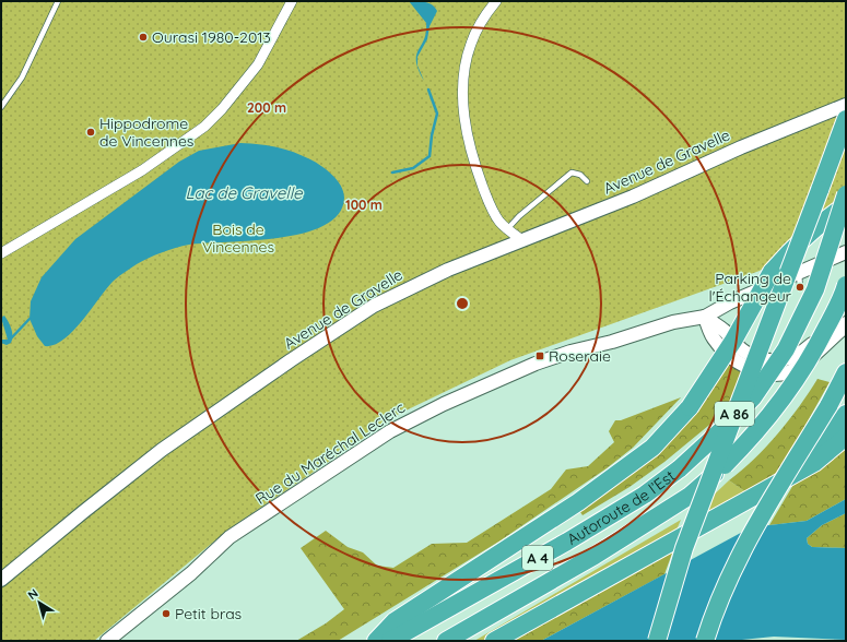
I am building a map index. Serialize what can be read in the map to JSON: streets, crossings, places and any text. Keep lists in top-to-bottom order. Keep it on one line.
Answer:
{"streets":{"highway":["A 86","Autoroute de l’Est","A 4"],"street":["Avenue de Gravelle","Rue du Maréchal Leclerc"]},"crossings":[["Avenue de Gravelle","A 86"]],"water":["Lac de Gravelle"],"parks":["Bois de Vincennes"],"places":{"other":["Ourasi 1980-2013","Hippodrome de Vincennes","Parking de l'Échangeur","Petit bras"],"transit":["Roseraie"]},"north":"top left","rings":["200 m","100 m"]}
